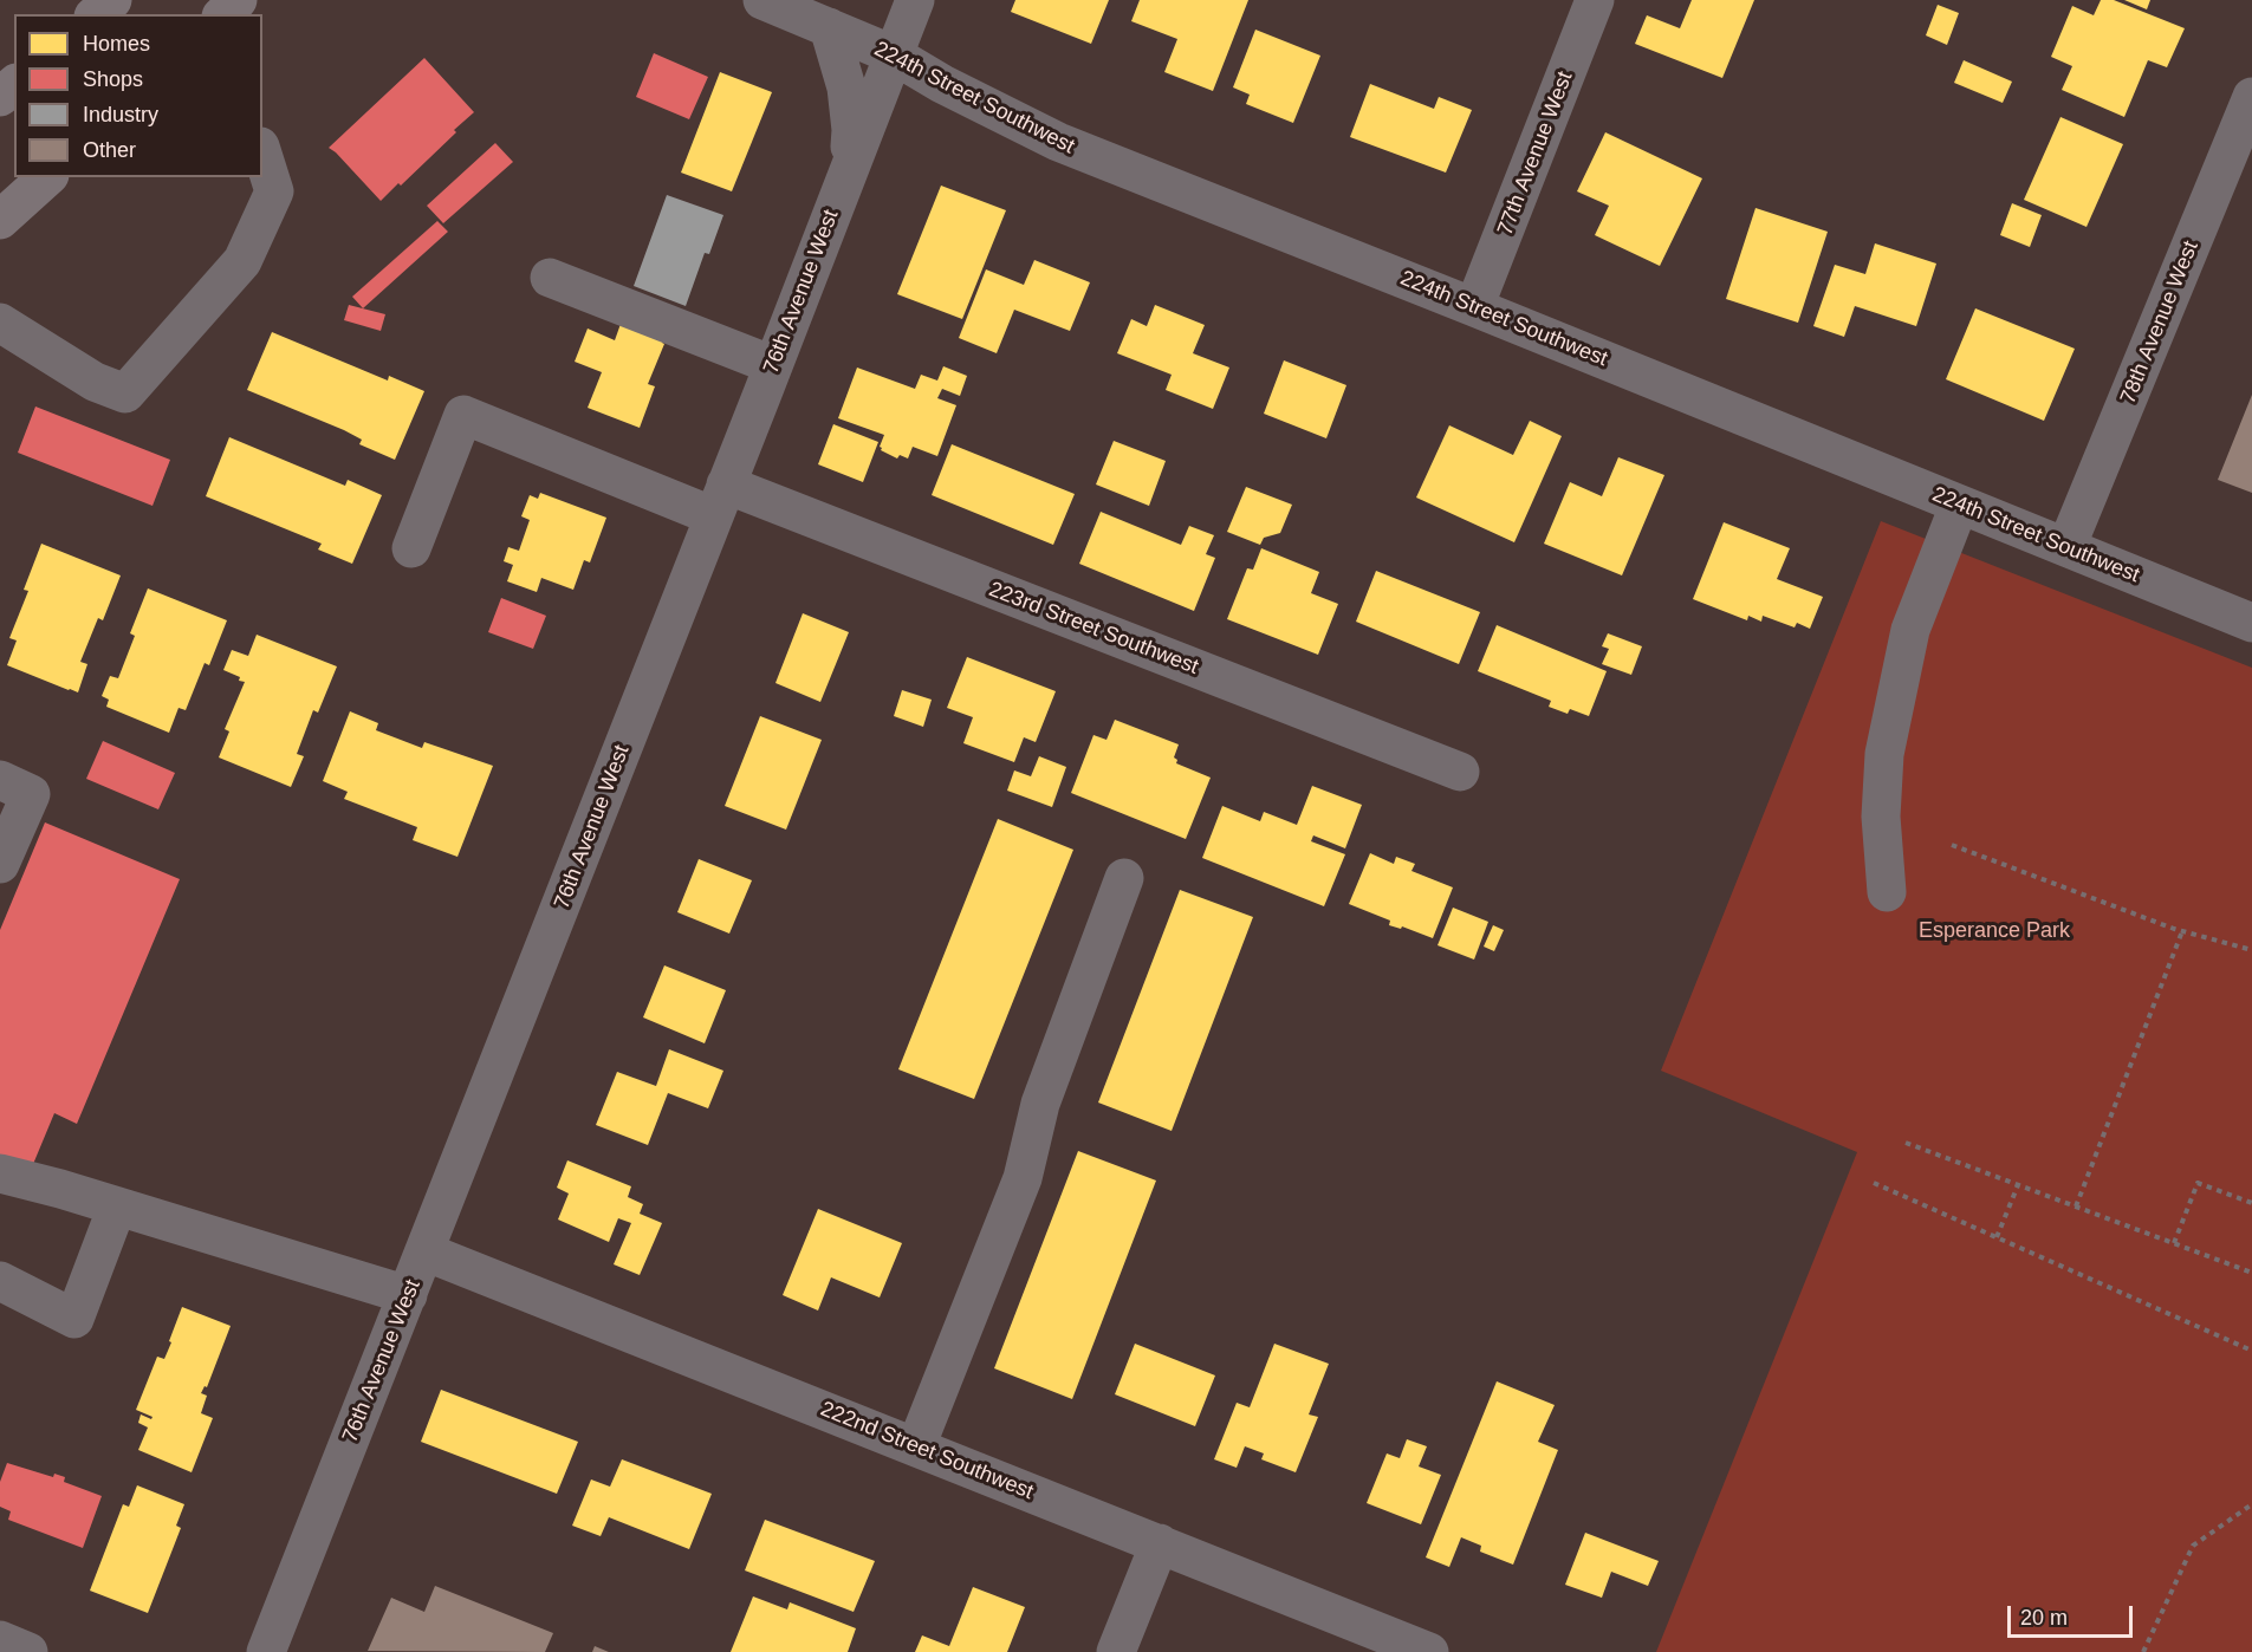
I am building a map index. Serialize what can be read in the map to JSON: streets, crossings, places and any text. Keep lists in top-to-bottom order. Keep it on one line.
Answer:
{"streets":{"street":["224th Street Southwest","77th Avenue West","76th Avenue West","78th Avenue West","223rd Street Southwest","222nd Street Southwest"]},"crossings":[["224th Street Southwest","77th Avenue West"],["224th Street Southwest","76th Avenue West"],["224th Street Southwest","78th Avenue West"],["76th Avenue West","223rd Street Southwest"],["76th Avenue West","222nd Street Southwest"]],"parks":["Esperance Park"],"legend":["Homes","Shops","Industry","Other"],"scale_bar":"20 m"}
